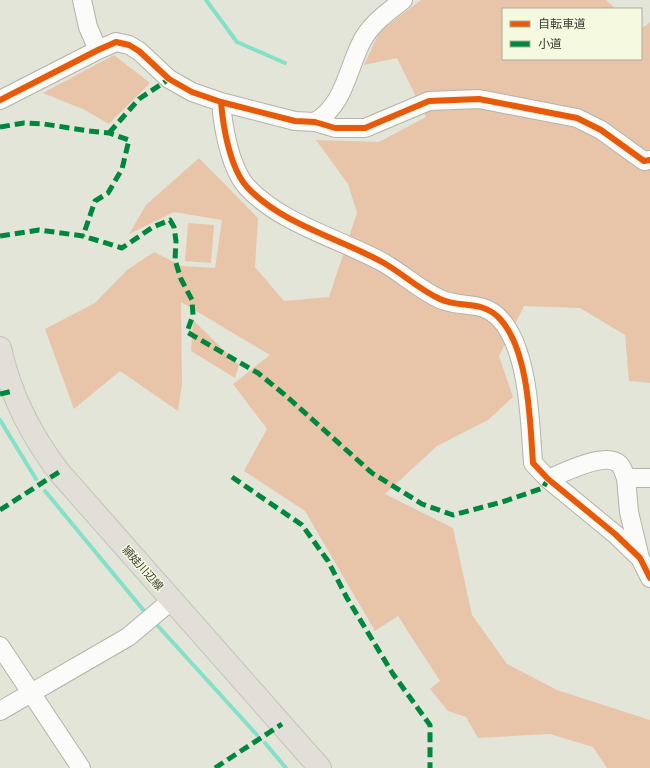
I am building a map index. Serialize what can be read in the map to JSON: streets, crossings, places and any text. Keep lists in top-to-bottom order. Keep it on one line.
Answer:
{"streets":{"main road":["頴娃川辺線"]},"legend":["自転車道","小道"]}
